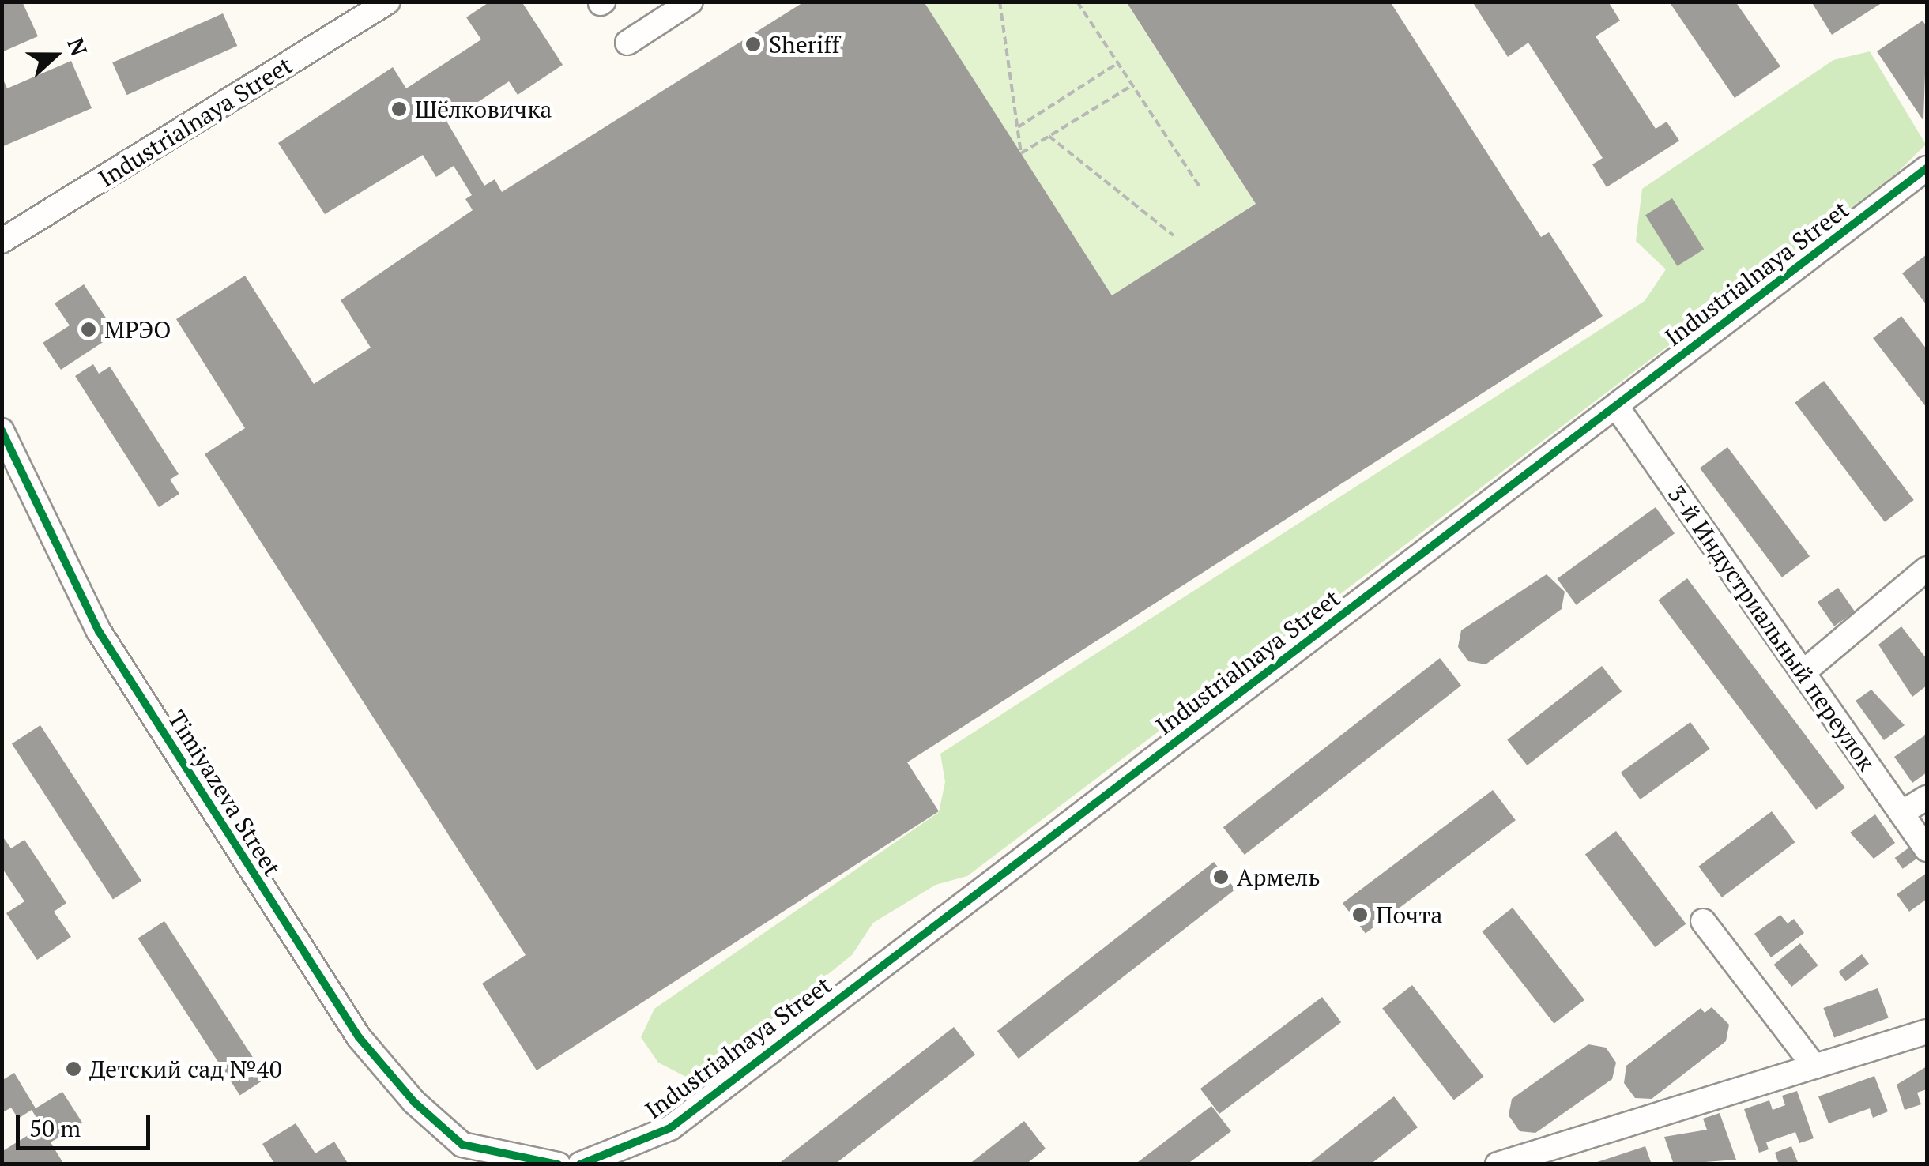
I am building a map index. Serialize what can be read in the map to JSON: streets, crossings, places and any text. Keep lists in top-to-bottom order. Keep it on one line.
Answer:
{"streets":{"street":["Industrialnaya Street","3-й Индустриальный переулок","Timiyazeva Street"]},"crossings":[["Industrialnaya Street","3-й Индустриальный переулок"]],"places":["Sheriff","Шёлковичка","МРЭО","Армель","Почта","Детский сад №40"],"scale_bar":"50 m","north":"right"}
